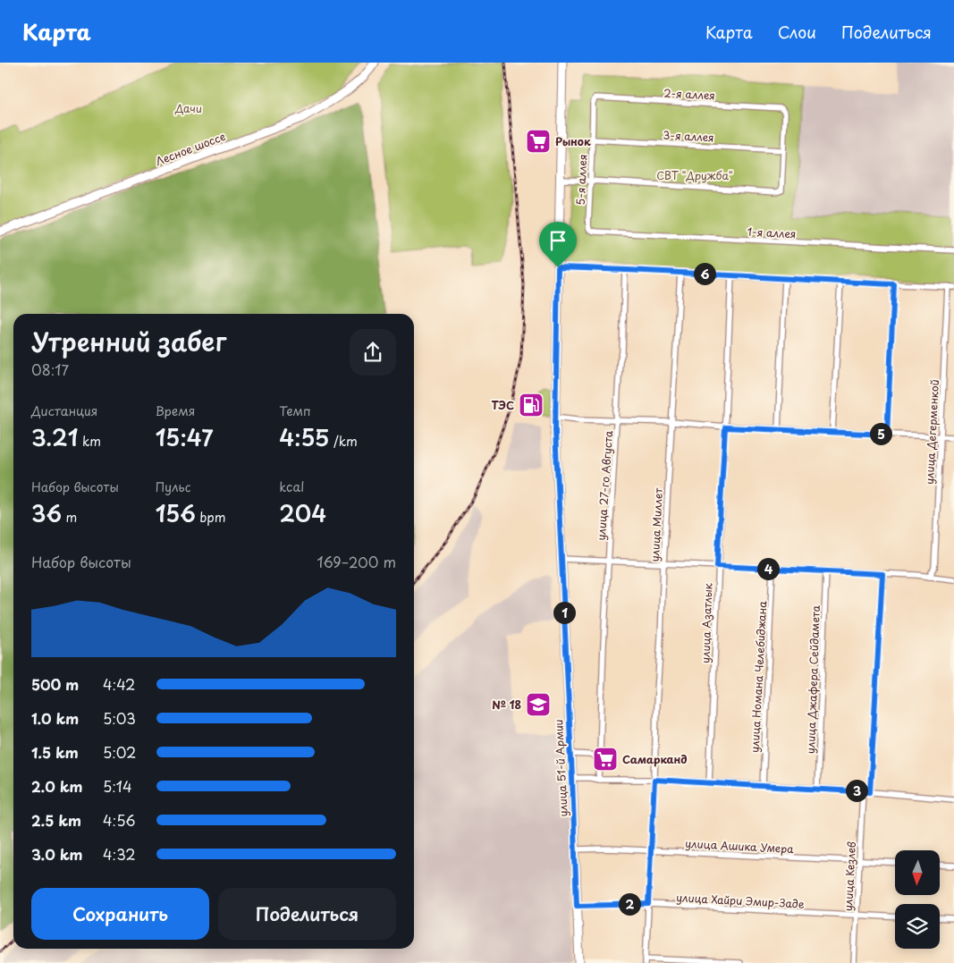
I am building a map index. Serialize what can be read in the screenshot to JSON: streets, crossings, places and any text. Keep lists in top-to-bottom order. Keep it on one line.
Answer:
{"streets":{"main road":["Лесное шоссе","улица 51-й Армии"],"street":["2-я аллея","3-я аллея","5-я аллея","1-я аллея","улица Дегерменкой","улица 27-го Августа","улица Миллет","улица Азатлык","улица Номана Челебиджана","улица Джафера Сейдамета","улица Ашика Умера","улица Кезлев","улица Хайри Эмир-Заде"]},"crossings":[["2-я аллея","3-я аллея"],["2-я аллея","5-я аллея"],["3-я аллея","5-я аллея"],["5-я аллея","1-я аллея"],["улица Миллет","улица Ашика Умера"],["улица Миллет","улица Хайри Эмир-Заде"],["улица 51-й Армии","улица Ашика Умера"],["улица 51-й Армии","улица Хайри Эмир-Заде"],["улица Ашика Умера","улица Кезлев"],["улица Кезлев","улица Хайри Эмир-Заде"]],"parks":["Дачи","СВТ \"Дружба\""],"places":{"supermarket":["Рынок","Самарканд"],"fuel station":["ТЭС"],"school or university":["№ 18"]},"north":"bottom","page":{"header":"Карта","nav":["Карта","Слои","Поделиться"],"pins":["6","5","4","1","3","2"],"heading":["Утренний забег","08:17"],"stats":[["Дистанция","3.21 km"],["Время","15:47"],["Темп","4:55 /km"],["Набор высоты","36 m"],["Пульс","156 bpm"],["kcal","204"]],"chart":["Набор высоты","169–200 m"],"list":[{"name":"500 m","note":"4:42"},{"name":"1.0 km","note":"5:03"},{"name":"1.5 km","note":"5:02"},{"name":"2.0 km","note":"5:14"},{"name":"2.5 km","note":"4:56"},{"name":"3.0 km","note":"4:32"}],"buttons":["Сохранить","Поделиться"]}}
